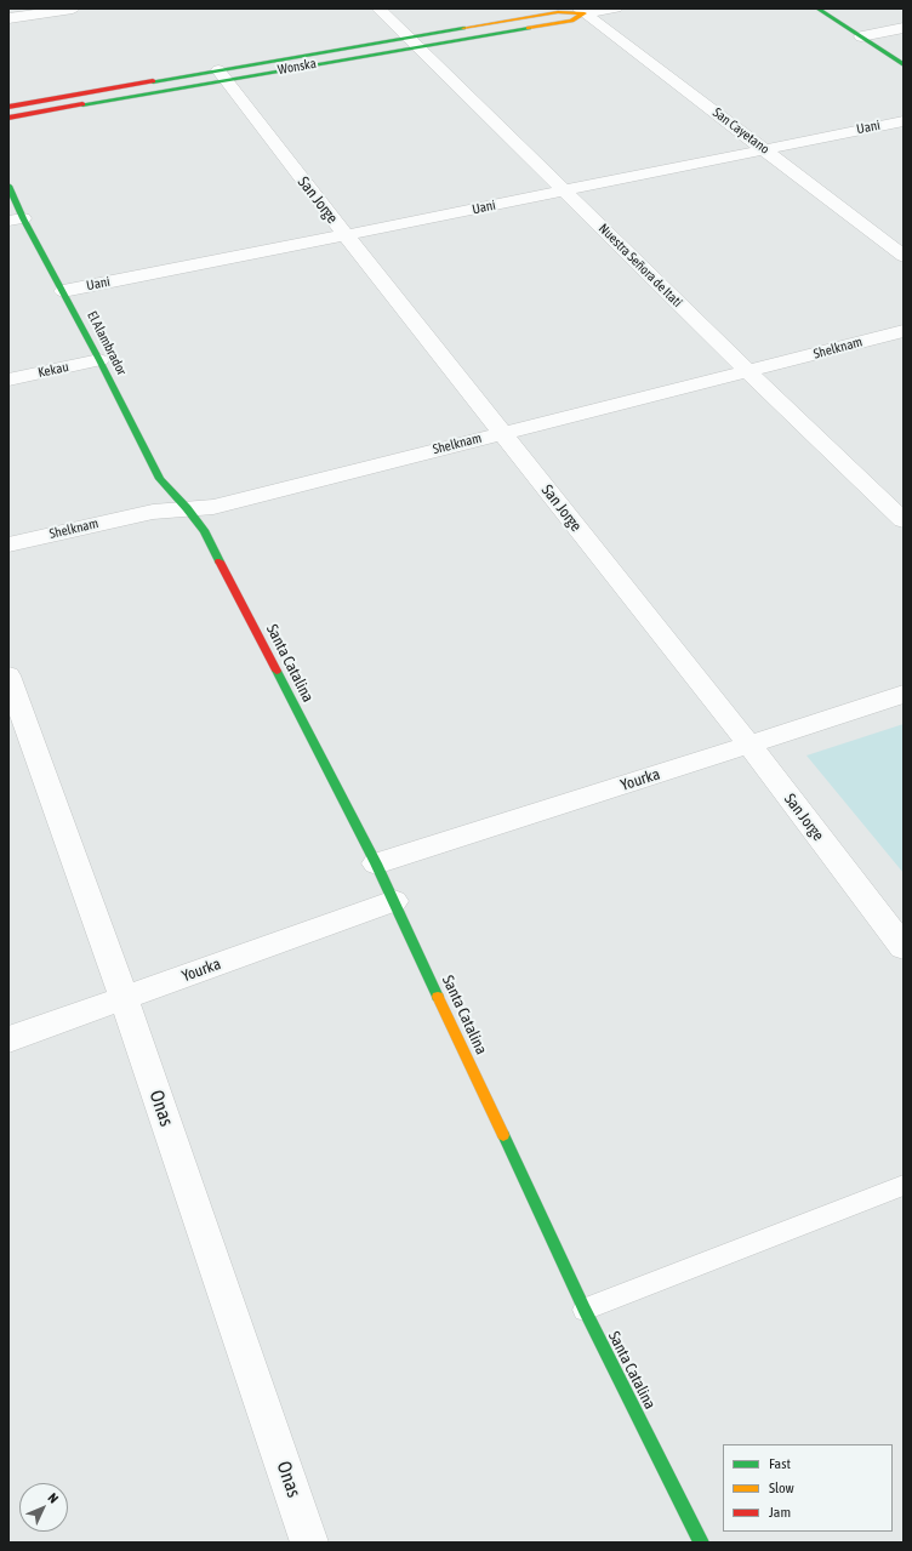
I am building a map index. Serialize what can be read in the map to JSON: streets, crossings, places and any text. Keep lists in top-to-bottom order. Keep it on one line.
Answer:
{"streets":{"street":["Wonska","Uani","San Cayetano","San Jorge","Nuestra Señora de Itatí","El Alambrador","Shelknam","Kekau","Santa Catalina","Yourka","Onas"]},"crossings":[["Wonska","San Cayetano"],["Wonska","San Jorge"],["Wonska","Nuestra Señora de Itatí"],["Uani","San Cayetano"],["Uani","San Jorge"],["Uani","Nuestra Señora de Itatí"],["Uani","El Alambrador"],["San Jorge","Shelknam"],["San Jorge","Yourka"],["Nuestra Señora de Itatí","Shelknam"],["El Alambrador","Shelknam"],["El Alambrador","Kekau"],["El Alambrador","Santa Catalina"],["Shelknam","Santa Catalina"],["Santa Catalina","Yourka"],["Yourka","Onas"]],"legend":["Fast","Slow","Jam"],"north":"top right"}
